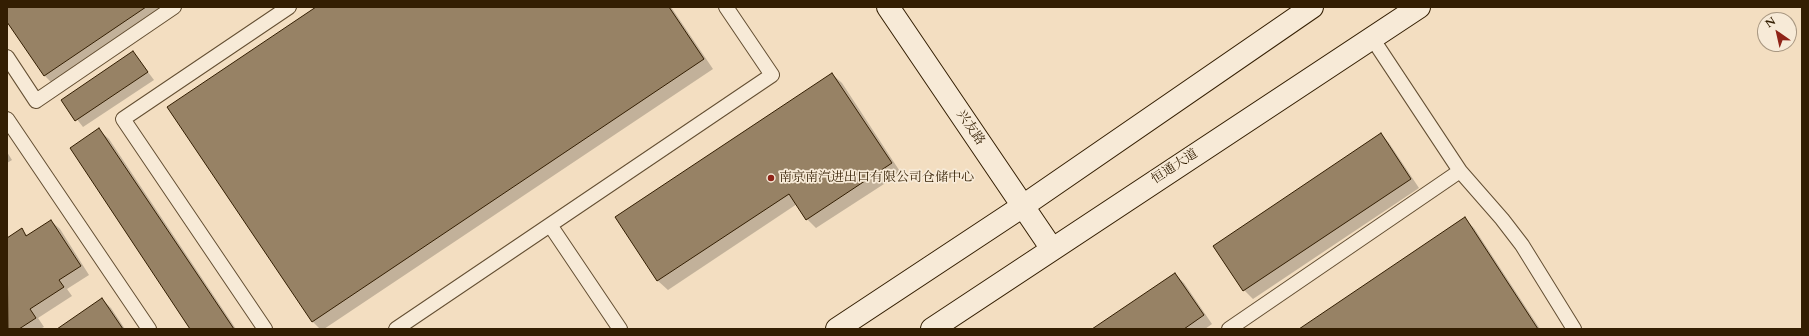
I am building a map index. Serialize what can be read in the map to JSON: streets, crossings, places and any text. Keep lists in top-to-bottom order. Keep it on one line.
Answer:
{"streets":{"main road":["兴友路","恒通大道"]},"crossings":[["兴友路","恒通大道"]],"places":["南京南汽进出口有限公司仓储中心"],"north":"top left"}
